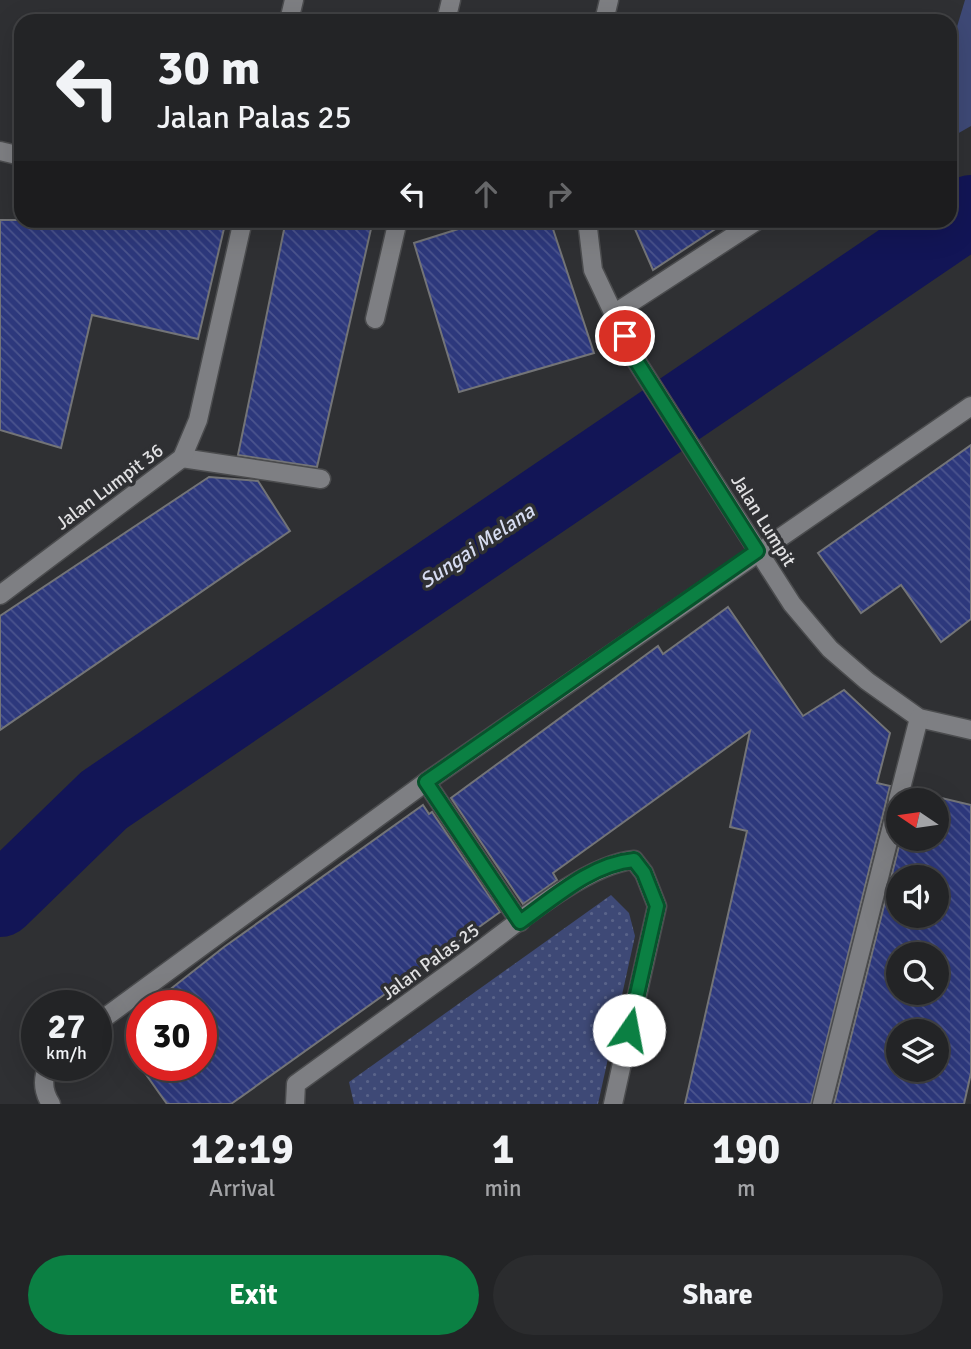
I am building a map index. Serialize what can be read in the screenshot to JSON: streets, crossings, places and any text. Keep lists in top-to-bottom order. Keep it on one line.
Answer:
{"streets":{"street":["Jalan Lumpit 36","Jalan Lumpit","Jalan Palas 25"]},"water":["Sungai Melana"],"north":"left","page":{"turn":["30 m","Jalan Palas 25"],"speed":"27 km/h","limit":"30","eta":["12:19","Arrival","1","min","190","m"],"buttons":["Exit","Share"]}}
